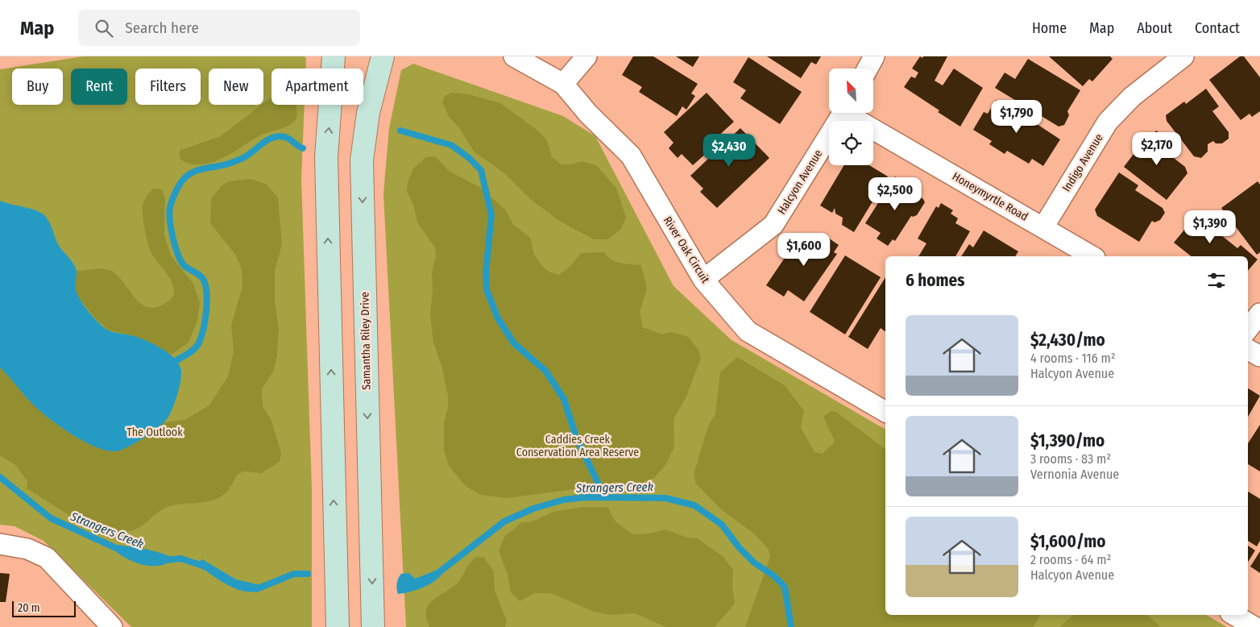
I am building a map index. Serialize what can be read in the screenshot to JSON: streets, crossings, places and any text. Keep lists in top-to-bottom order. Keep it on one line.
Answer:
{"streets":{"main road":["Samantha Riley Drive"],"street":["Indigo Avenue","Halcyon Avenue","Honeymyrtle Road","River Oak Circuit"]},"crossings":[["Indigo Avenue","Honeymyrtle Road"],["Halcyon Avenue","River Oak Circuit"]],"water":["Strangers Creek"],"parks":["The Outlook","Caddies Creek Conservation Area Reserve"],"scale_bar":"20 m","north":"top left","page":{"header":"Map","search":"Search here","nav":["Home","Map","About","Contact"],"chip":["Buy","Rent","Filters","New","Apartment"],"price":["$1,790","$2,170","$2,430","$2,500","$1,390","$1,600"],"heading":"6 homes","list":[{"name":"$2,430/mo","note":"4 rooms · 116 m² · Halcyon Avenue"},{"name":"$1,390/mo","note":"3 rooms · 83 m² · Vernonia Avenue"},{"name":"$1,600/mo","note":"2 rooms · 64 m² · Halcyon Avenue"}],"scale":"20 m"}}
